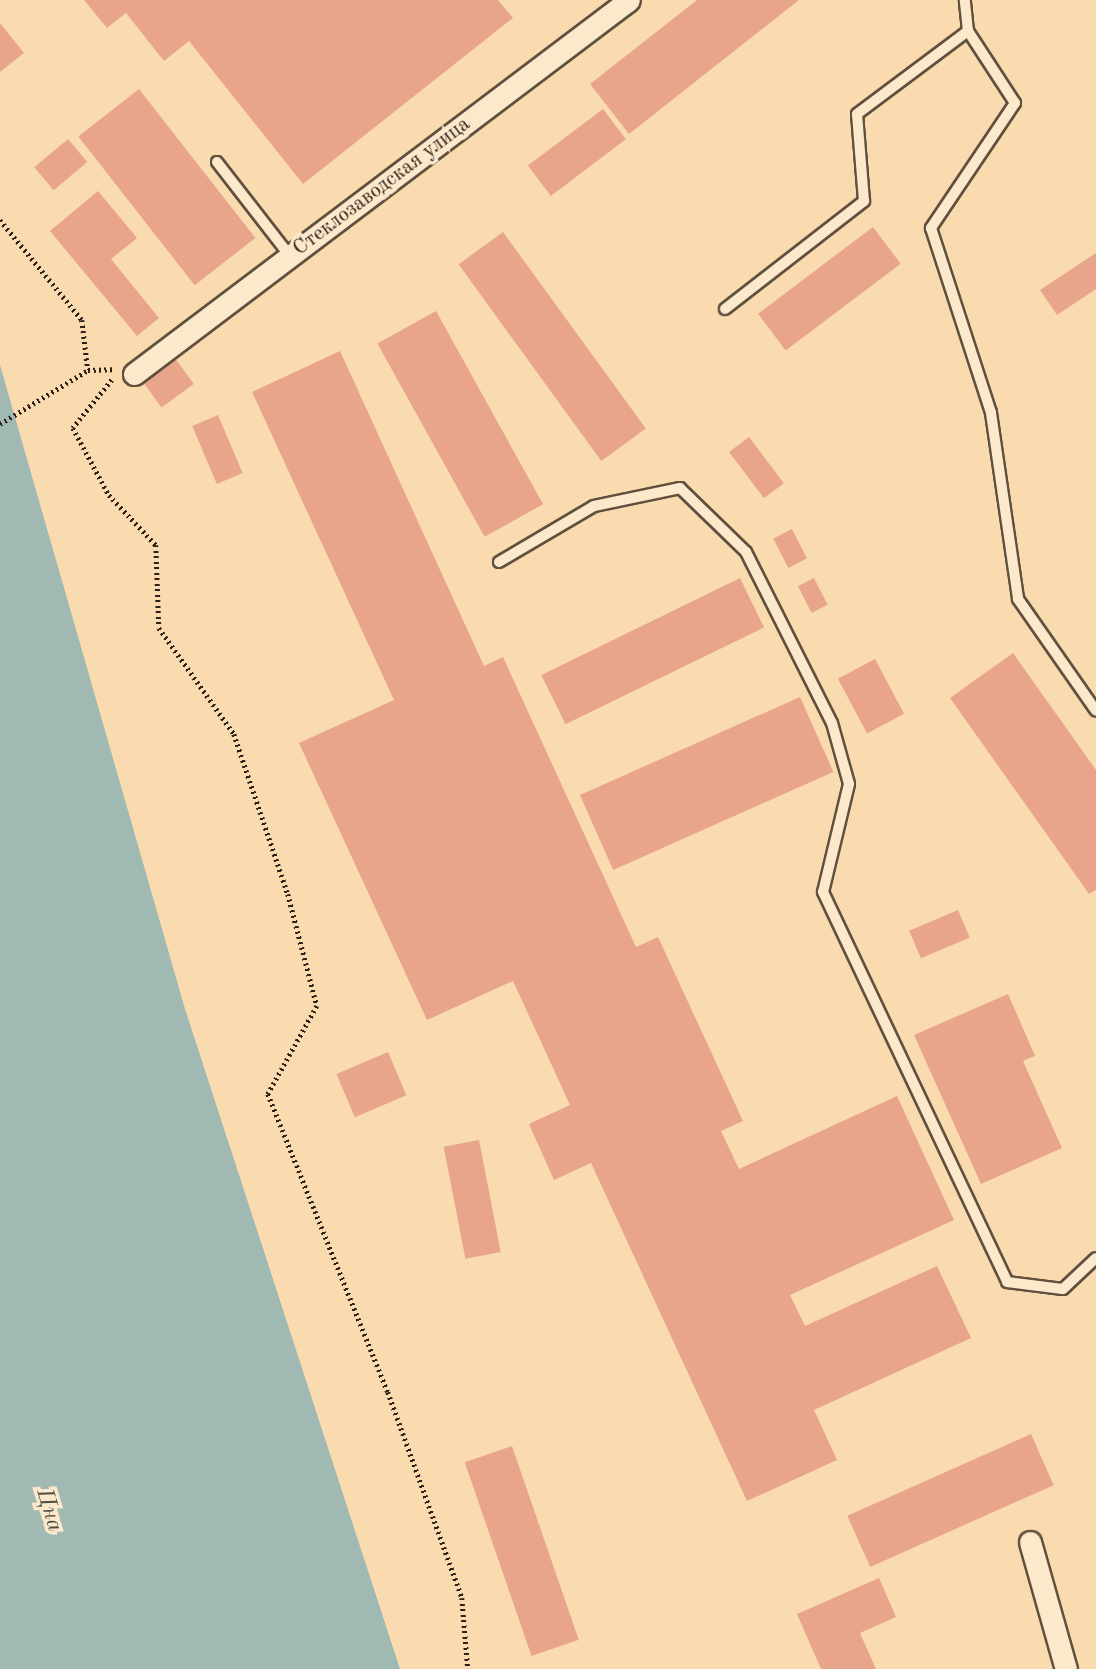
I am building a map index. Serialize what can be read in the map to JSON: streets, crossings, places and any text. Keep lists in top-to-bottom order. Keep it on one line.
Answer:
{"streets":{"street":["Стеклозаводская улица"]},"water":["Цна"]}
